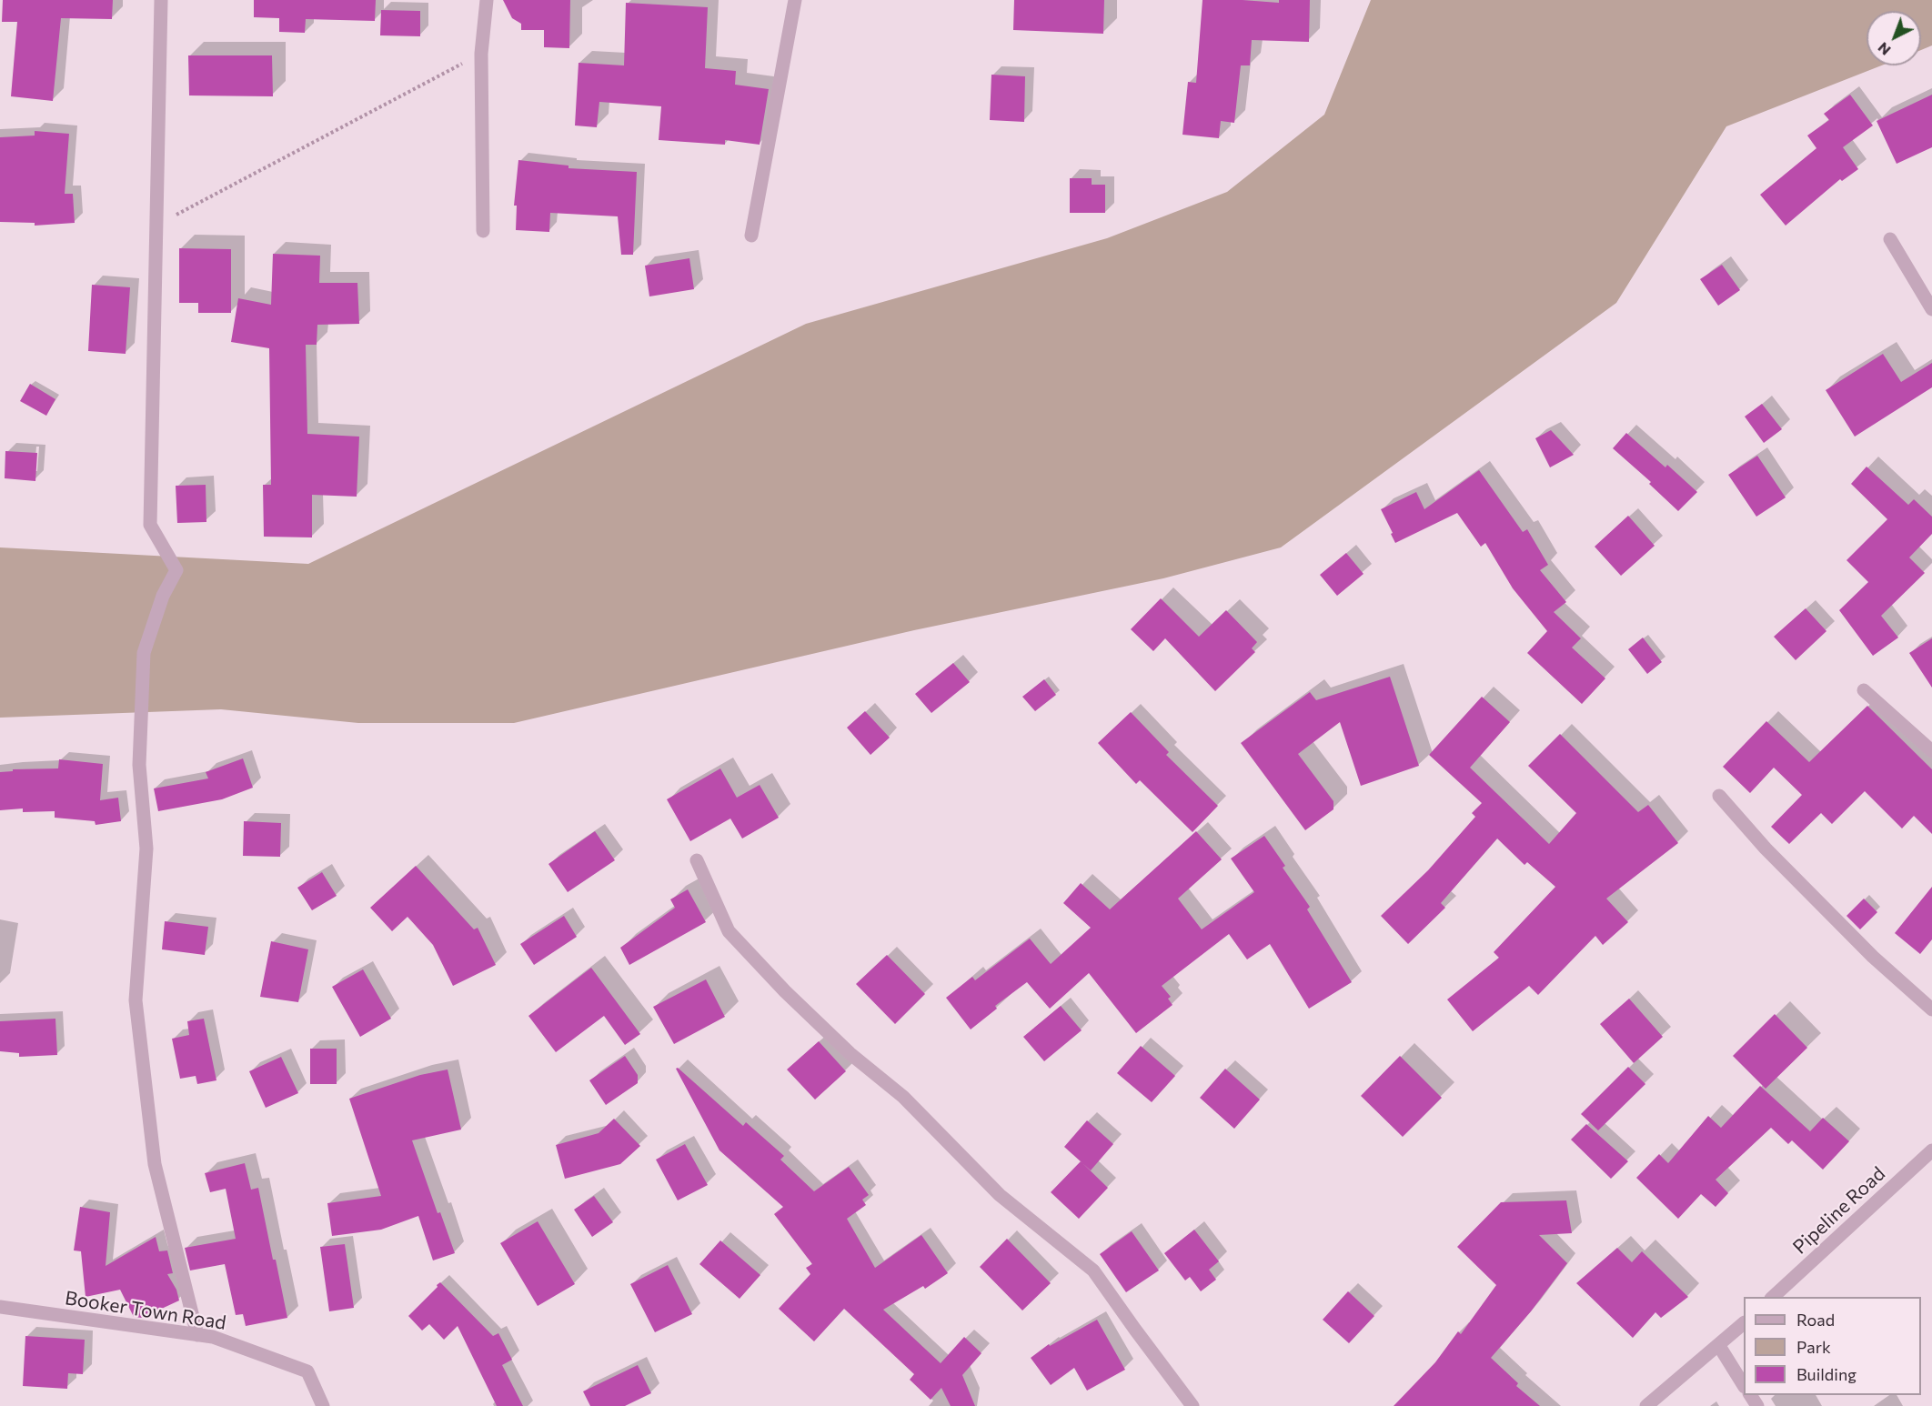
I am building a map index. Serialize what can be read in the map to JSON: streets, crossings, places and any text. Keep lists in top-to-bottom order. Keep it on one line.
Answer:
{"streets":{"street":["Pipeline Road","Booker Town Road"]},"legend":["Road","Park","Building"],"north":"bottom left"}
